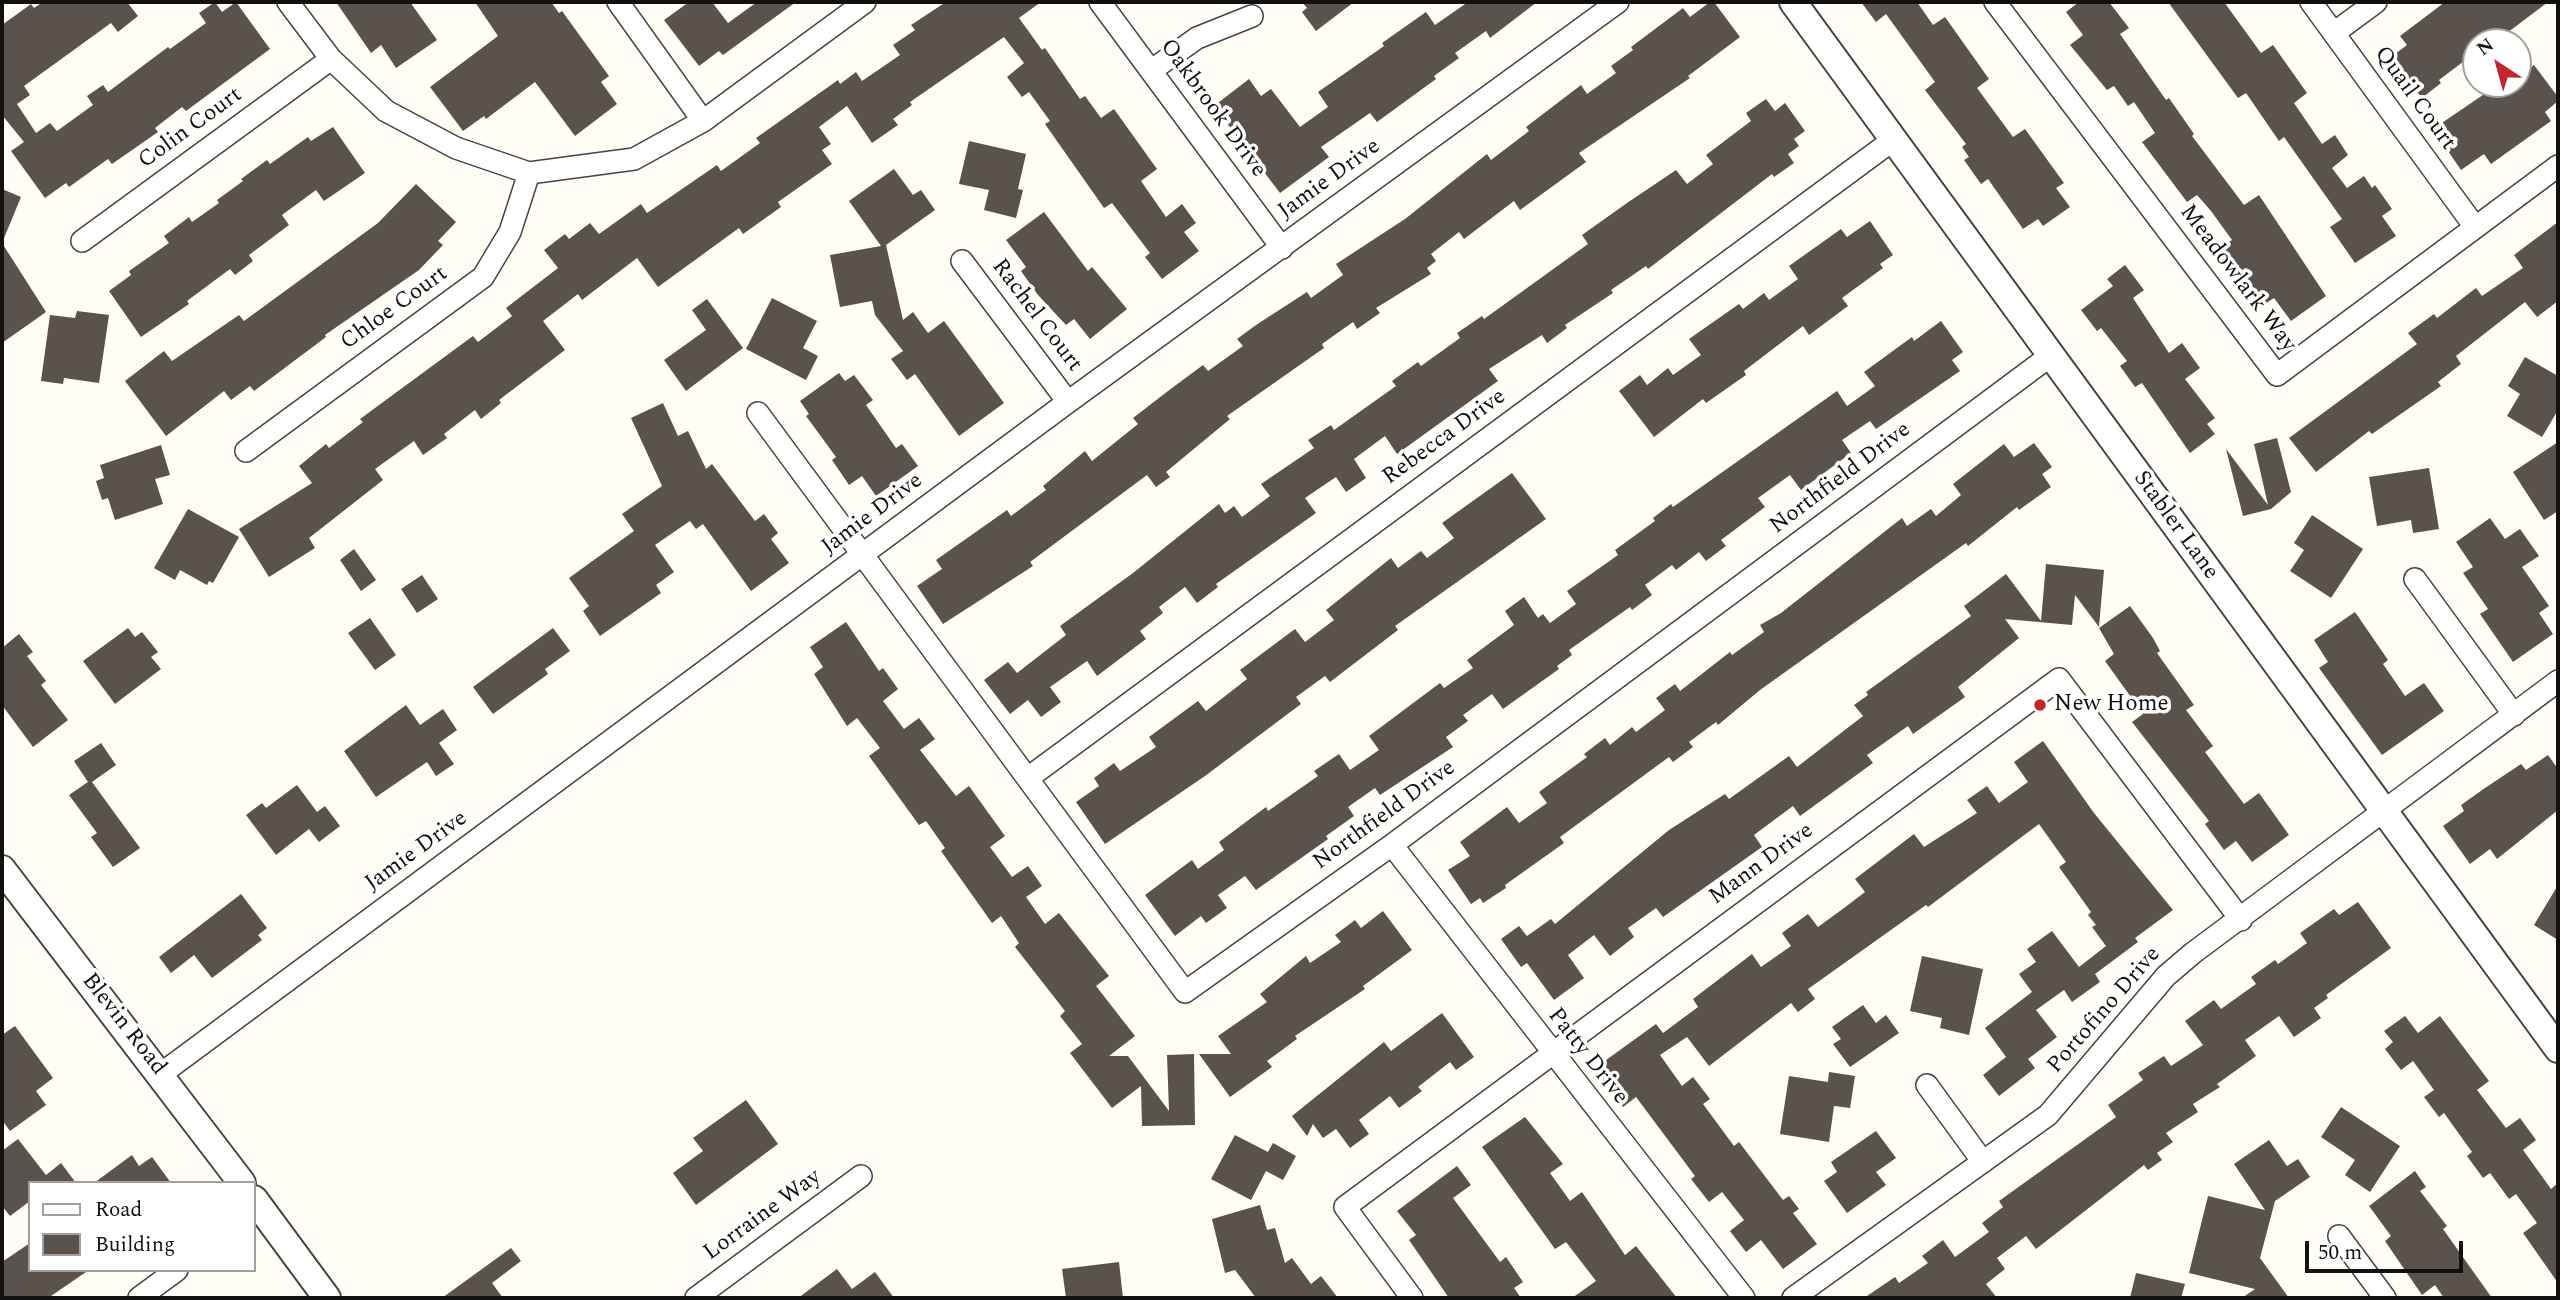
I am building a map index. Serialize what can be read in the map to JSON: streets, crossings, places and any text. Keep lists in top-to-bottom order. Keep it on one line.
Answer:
{"streets":{"street":["Quail Court","Oakbrook Drive","Colin Court","Jamie Drive","Meadowlark Way","Chloe Court","Rachel Court","Rebecca Drive","Northfield Drive","Stabler Lane","Mann Drive","Portofino Drive","Blevin Road","Patty Drive","Lorraine Way"]},"crossings":[["Quail Court","Meadowlark Way"],["Oakbrook Drive","Jamie Drive"],["Jamie Drive","Rachel Court"],["Jamie Drive","Northfield Drive"],["Jamie Drive","Blevin Road"],["Rebecca Drive","Northfield Drive"],["Rebecca Drive","Stabler Lane"],["Northfield Drive","Stabler Lane"],["Northfield Drive","Patty Drive"],["Stabler Lane","Portofino Drive"],["Mann Drive","Portofino Drive"],["Mann Drive","Patty Drive"]],"places":["New Home"],"legend":["Road","Building"],"scale_bar":"50 m","north":"top left"}
